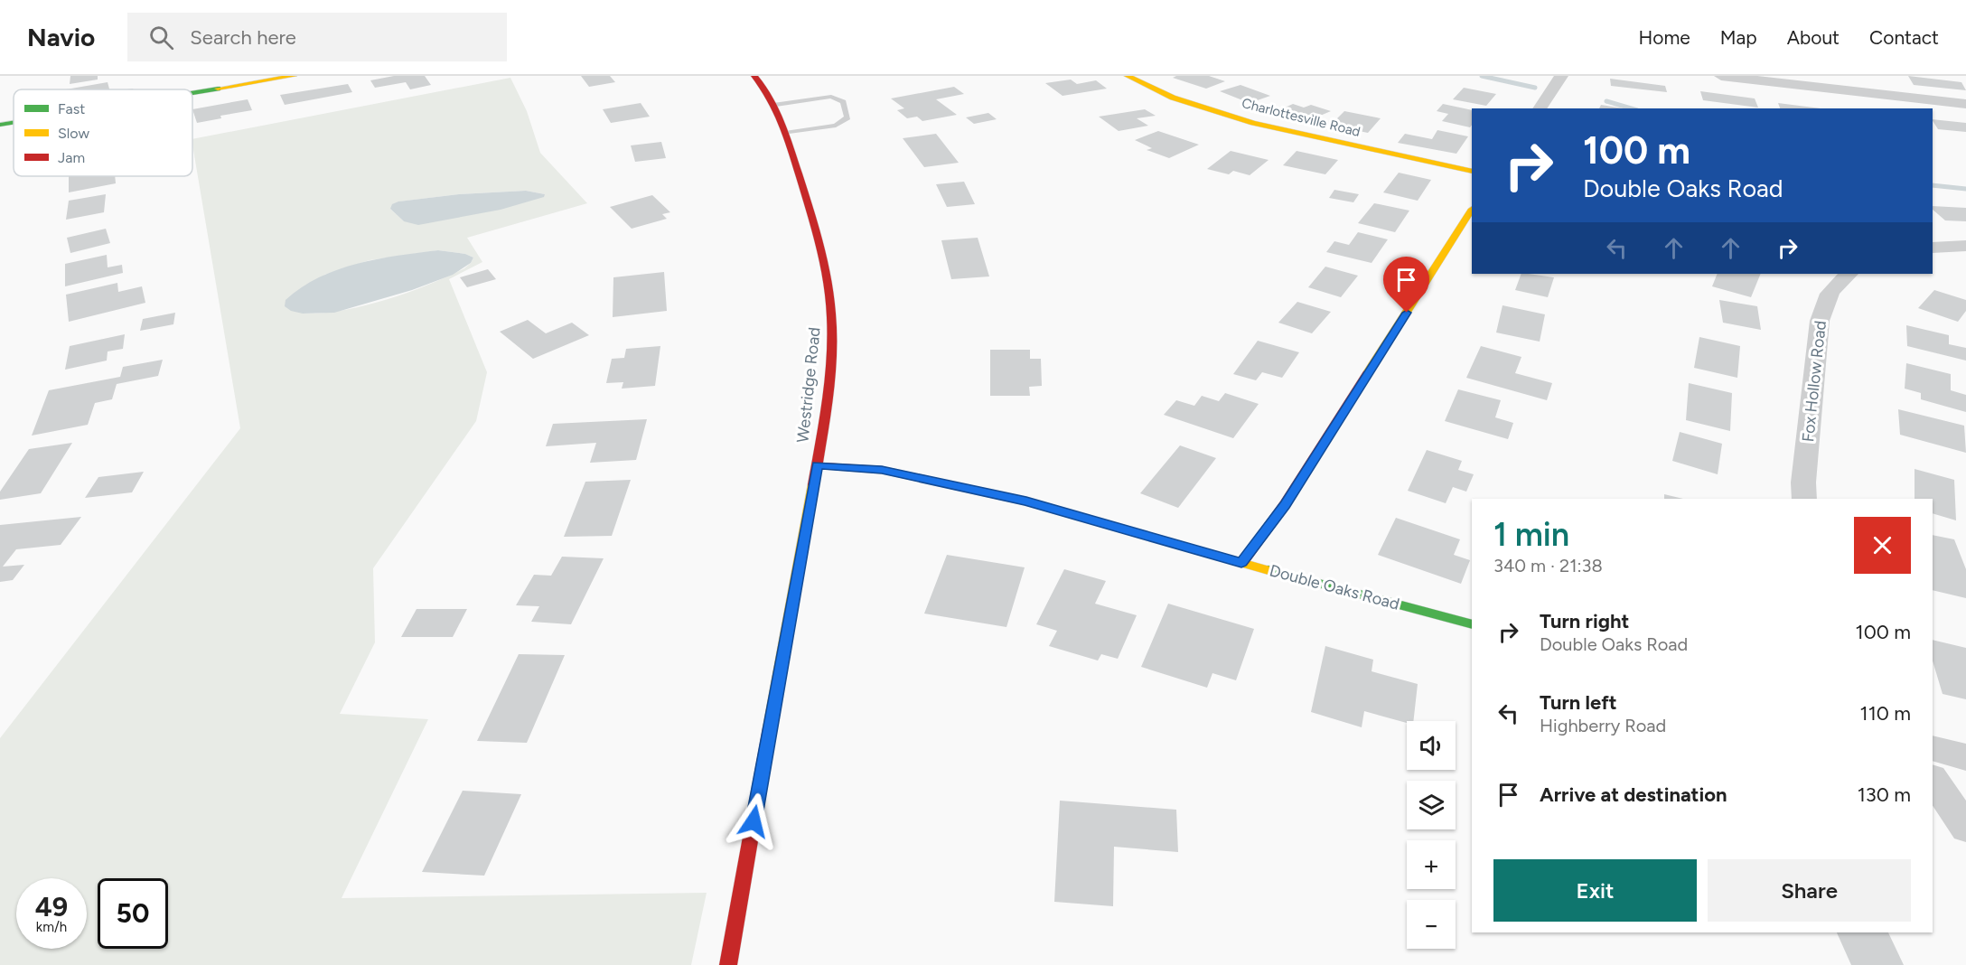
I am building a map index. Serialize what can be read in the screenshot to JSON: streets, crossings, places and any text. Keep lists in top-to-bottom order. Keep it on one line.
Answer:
{"streets":{"street":["Charlottesville Road","Fox Hollow Road","Westridge Road","Double Oaks Road"]},"crossings":[["Westridge Road","Double Oaks Road"]],"legend":["Fast","Slow","Jam"],"page":{"header":"Navio","search":"Search here","nav":["Home","Map","About","Contact"],"turn":["100 m","Double Oaks Road"],"heading":["1 min","340 m · 21:38"],"list":[{"name":"Turn right","note":"Double Oaks Road","value":"100 m"},{"name":"Turn left","note":"Highberry Road","value":"110 m"},{"name":"Arrive at destination","value":"130 m"}],"map_buttons":["+","−"],"buttons":["Exit","Share"],"speed":"49 km/h","limit":"50"}}
